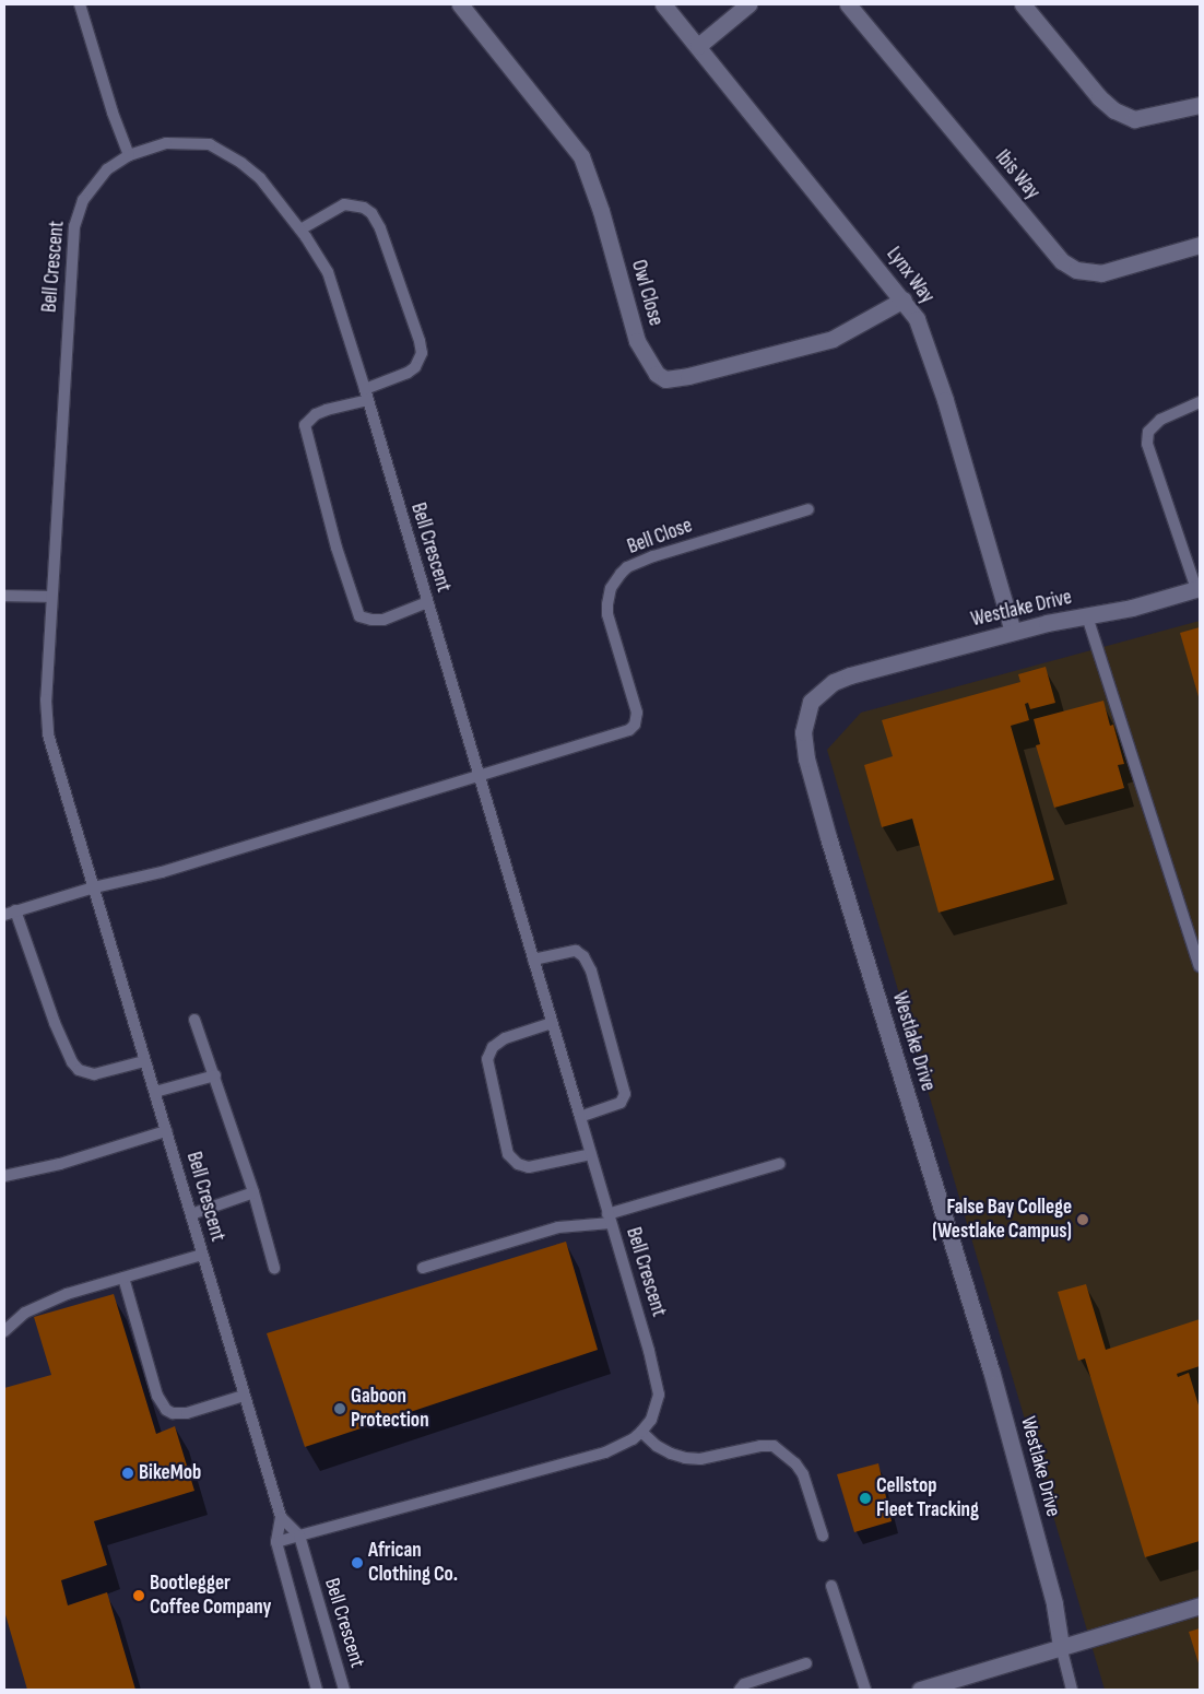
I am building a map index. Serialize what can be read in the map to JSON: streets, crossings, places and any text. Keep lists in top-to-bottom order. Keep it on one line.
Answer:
{"streets":{"street":["Ibis Way","Lynx Way","Owl Close","Westlake Drive"],"lane":["Bell Crescent","Bell Close"]},"crossings":[["Bell Crescent","Bell Close"],["Lynx Way","Owl Close"],["Lynx Way","Westlake Drive"]],"places":["False Bay College (Westlake Campus)","Gaboon Protection","BikeMob","Cellstop Fleet Tracking","African Clothing Co.","Bootlegger Coffee Company"]}
